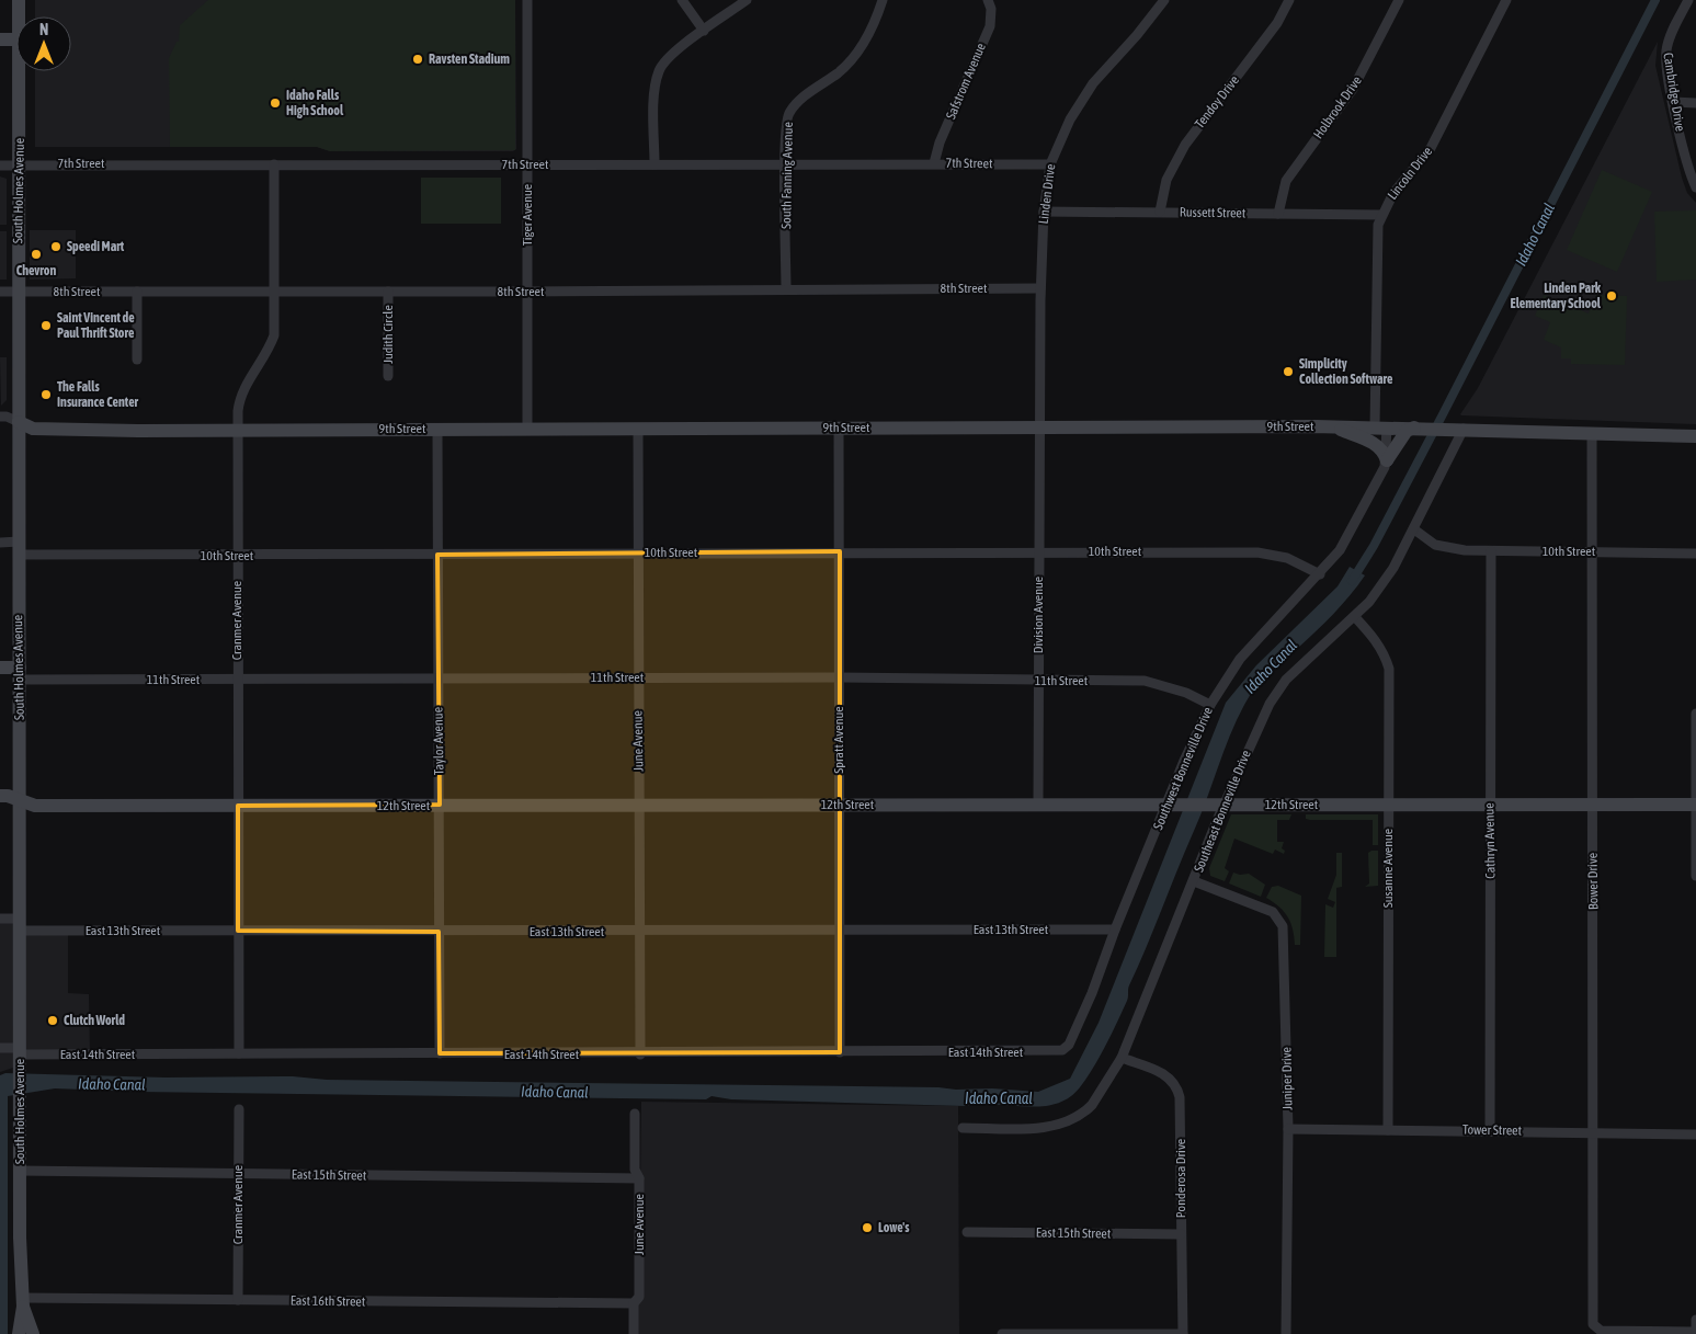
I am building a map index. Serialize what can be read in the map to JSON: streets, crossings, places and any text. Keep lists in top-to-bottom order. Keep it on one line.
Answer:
{"streets":{"street":["Safstrom Avenue","Cambridge Drive","Tendoy Drive","Holbrook Drive","7th Street","Lincoln Drive","South Fanning Avenue","South Holmes Avenue","Linden Drive","Russett Street","Tiger Avenue","8th Street","Judith Circle","9th Street","10th Street","Division Avenue","Cranmer Avenue","11th Street","Spratt Avenue","Taylor Avenue","June Avenue","Southwest Bonneville Drive","12th Street","Southeast Bonneville Drive","Cathryn Avenue","Susanne Avenue","Bower Drive","East 13th Street","East 14th Street","Juniper Drive","Tower Street","East 15th Street","Ponderosa Drive","East 16th Street"]},"crossings":[["Safstrom Avenue","7th Street"],["Tendoy Drive","Russett Street"],["Holbrook Drive","Russett Street"],["7th Street","South Fanning Avenue"],["7th Street","South Holmes Avenue"],["7th Street","Linden Drive"],["7th Street","Tiger Avenue"],["7th Street","Cranmer Avenue"],["Lincoln Drive","Russett Street"],["Lincoln Drive","9th Street"],["Lincoln Drive","Southwest Bonneville Drive"],["South Fanning Avenue","8th Street"],["South Holmes Avenue","8th Street"],["South Holmes Avenue","9th Street"],["South Holmes Avenue","10th Street"],["South Holmes Avenue","11th Street"],["South Holmes Avenue","12th Street"],["South Holmes Avenue","East 13th Street"],["South Holmes Avenue","East 14th Street"],["South Holmes Avenue","East 15th Street"],["South Holmes Avenue","East 16th Street"],["Linden Drive","Russett Street"],["Linden Drive","8th Street"],["Linden Drive","9th Street"],["Linden Drive","Division Avenue"],["Tiger Avenue","8th Street"],["Tiger Avenue","9th Street"],["8th Street","Judith Circle"],["8th Street","Cranmer Avenue"],["9th Street","Division Avenue"],["9th Street","Cranmer Avenue"],["9th Street","Spratt Avenue"],["9th Street","Taylor Avenue"],["9th Street","June Avenue"],["9th Street","Southwest Bonneville Drive"],["9th Street","Southeast Bonneville Drive"],["9th Street","Bower Drive"],["10th Street","Division Avenue"],["10th Street","Cranmer Avenue"],["10th Street","Spratt Avenue"],["10th Street","Taylor Avenue"],["10th Street","June Avenue"],["10th Street","Southwest Bonneville Drive"],["10th Street","Southeast Bonneville Drive"],["10th Street","Cathryn Avenue"],["10th Street","Bower Drive"],["Division Avenue","11th Street"],["Division Avenue","12th Street"],["Cranmer Avenue","11th Street"],["Cranmer Avenue","12th Street"],["Cranmer Avenue","East 13th Street"],["Cranmer Avenue","East 14th Street"],["Cranmer Avenue","East 15th Street"],["Cranmer Avenue","East 16th Street"],["11th Street","Spratt Avenue"],["11th Street","Taylor Avenue"],["11th Street","June Avenue"],["11th Street","Southwest Bonneville Drive"],["Spratt Avenue","12th Street"],["Spratt Avenue","East 13th Street"],["Spratt Avenue","East 14th Street"],["Taylor Avenue","12th Street"],["Taylor Avenue","East 13th Street"],["Taylor Avenue","East 14th Street"],["June Avenue","12th Street"],["June Avenue","East 13th Street"],["June Avenue","East 14th Street"],["June Avenue","East 15th Street"],["June Avenue","East 16th Street"],["Southwest Bonneville Drive","12th Street"],["Southwest Bonneville Drive","East 13th Street"],["Southwest Bonneville Drive","East 14th Street"],["12th Street","Southeast Bonneville Drive"],["12th Street","Cathryn Avenue"],["12th Street","Susanne Avenue"],["12th Street","Bower Drive"],["Southeast Bonneville Drive","Susanne Avenue"],["Southeast Bonneville Drive","Juniper Drive"],["Southeast Bonneville Drive","Ponderosa Drive"],["Cathryn Avenue","Tower Street"],["Susanne Avenue","Tower Street"],["Bower Drive","Tower Street"],["Juniper Drive","Tower Street"],["East 15th Street","Ponderosa Drive"]],"water":["Idaho Canal"],"places":["Ravsten Stadium","Idaho Falls High School","Speedi Mart","Chevron","Linden Park Elementary School","Saint Vincent de Paul Thrift Store","Simplicity Collection Software","The Falls Insurance Center","Clutch World","Lowe's"],"north":"top"}
